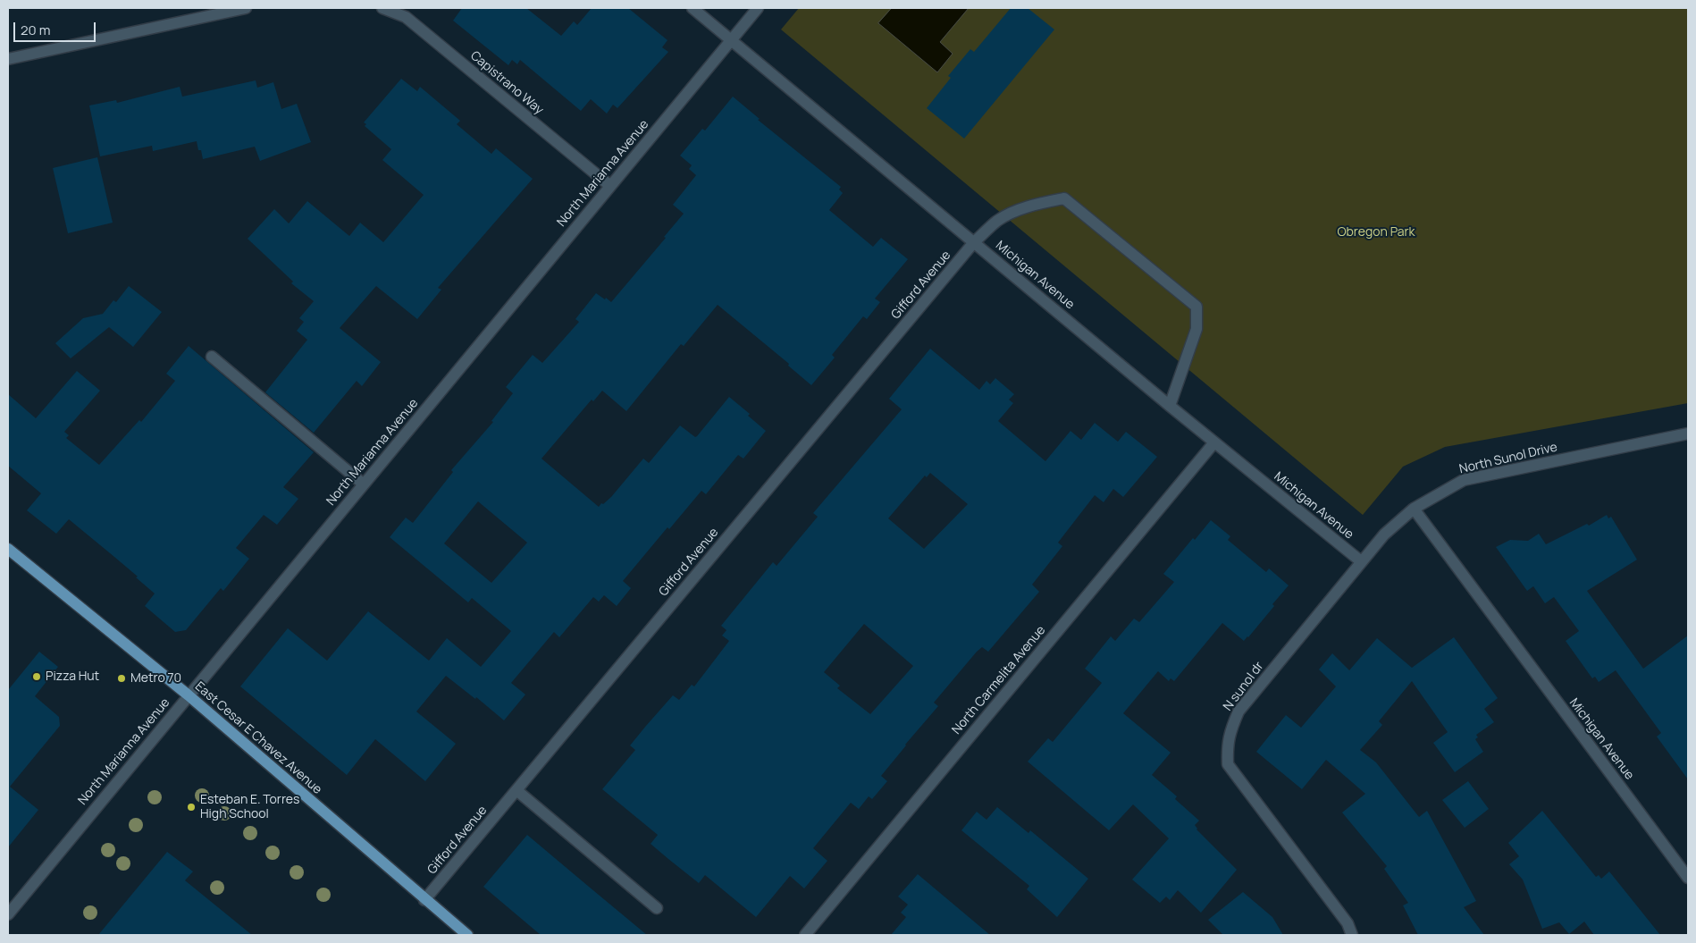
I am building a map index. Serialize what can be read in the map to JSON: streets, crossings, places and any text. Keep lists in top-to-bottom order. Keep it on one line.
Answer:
{"streets":{"main road":["East Cesar E Chavez Avenue"],"street":["Capistrano Way","North Marianna Avenue","Michigan Avenue","Gifford Avenue","North Sunol Drive","North Carmelita Avenue","N sunol dr"]},"crossings":[["Capistrano Way","North Marianna Avenue"],["North Marianna Avenue","Michigan Avenue"],["North Marianna Avenue","East Cesar E Chavez Avenue"],["Michigan Avenue","Gifford Avenue"],["Michigan Avenue","North Sunol Drive"],["Michigan Avenue","North Carmelita Avenue"],["Michigan Avenue","N sunol dr"],["Gifford Avenue","East Cesar E Chavez Avenue"],["North Sunol Drive","N sunol dr"]],"parks":["Obregon Park"],"places":["Pizza Hut","Metro 70","Esteban E. Torres High School"],"scale_bar":"20 m"}
